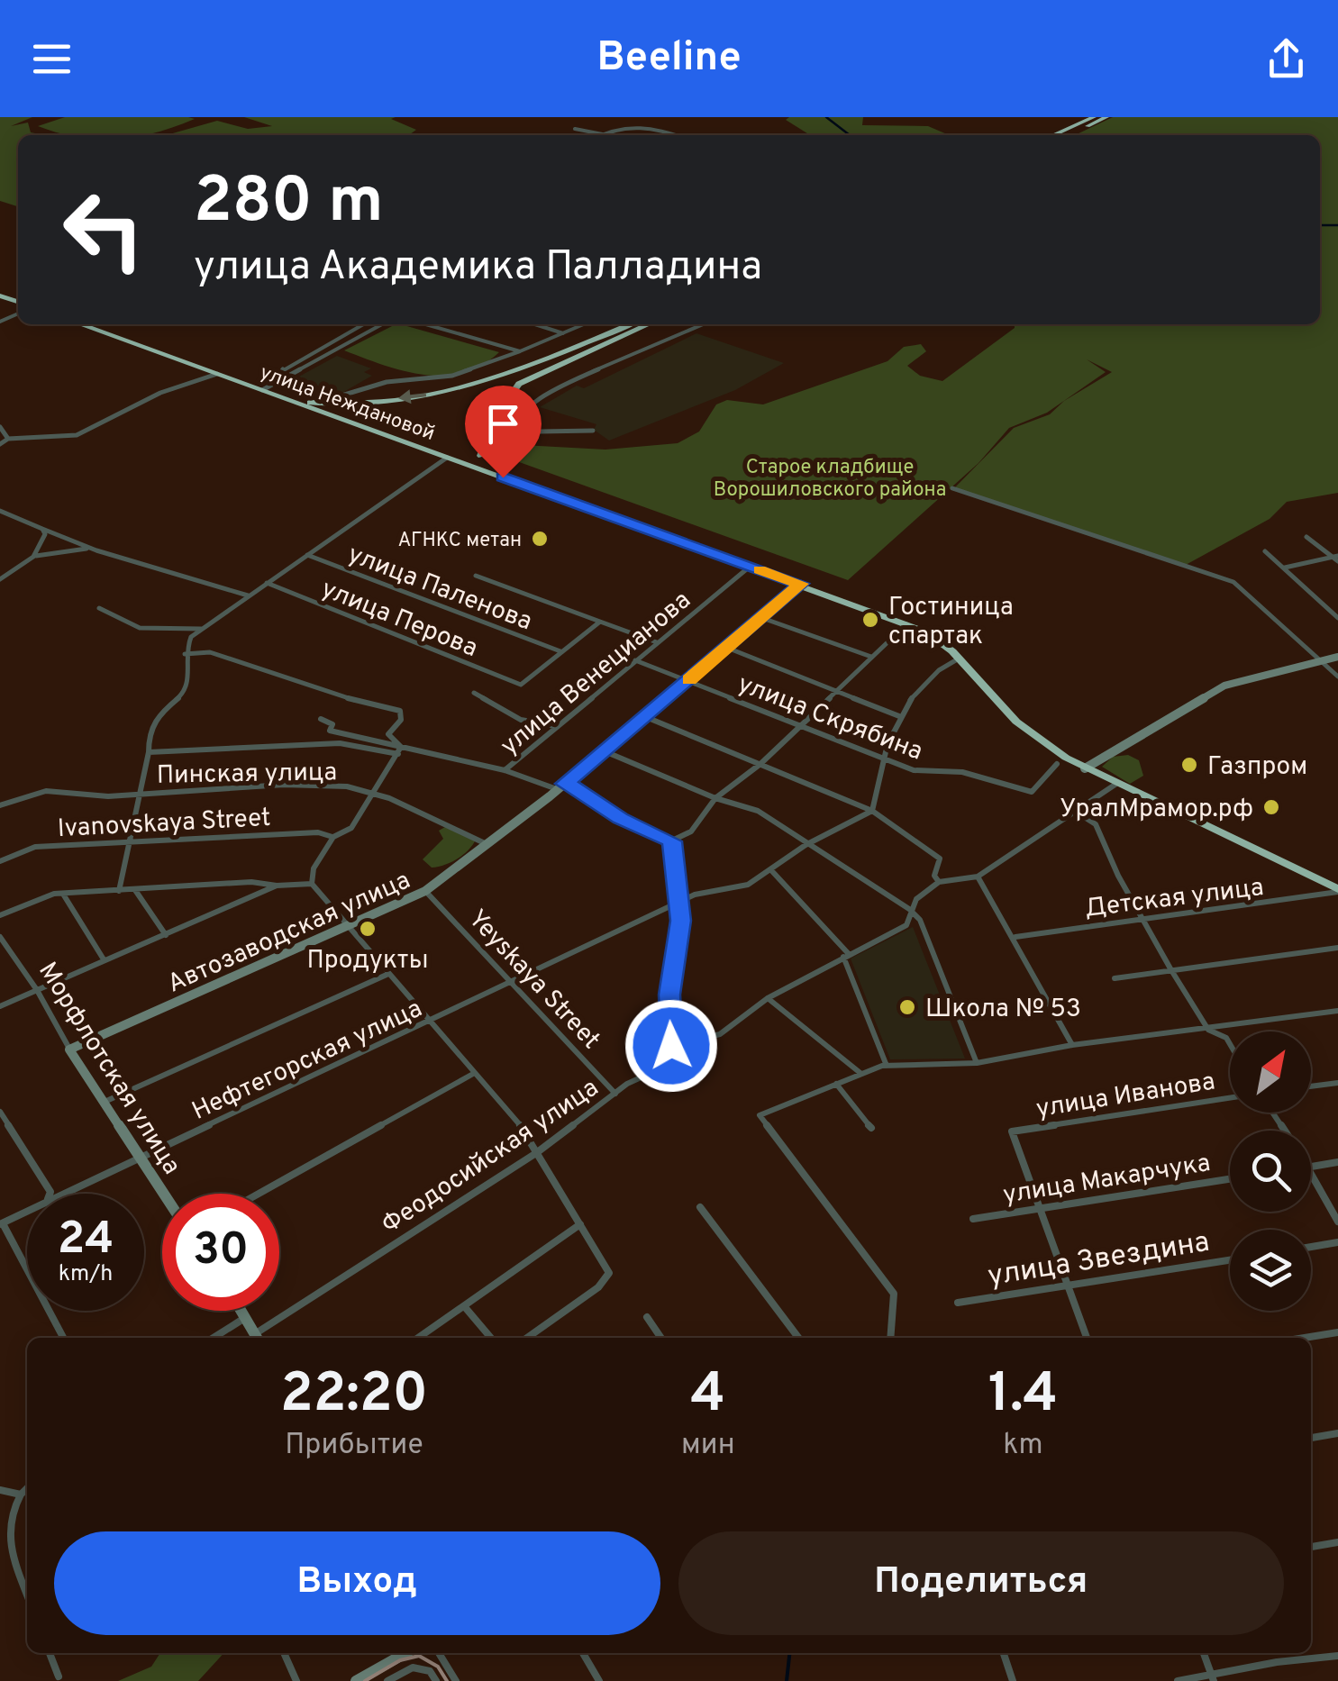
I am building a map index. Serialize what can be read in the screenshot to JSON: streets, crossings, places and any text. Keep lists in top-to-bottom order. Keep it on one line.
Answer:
{"streets":{"highway":["улица Неждановой"],"street":["улица Паленова","улица Перова","улица Венецианова","улица Скрябина","Пинская улица","Ivanovskaya Street","Детская улица","Автозаводская улица","Yeyskaya Street","Нефтегорская улица","Морфлотская улица","улица Иванова","Феодосийская улица","улица Макарчука","улица Звездина"]},"crossings":[["улица Неждановой","улица Венецианова"],["улица Неждановой","Детская улица"],["улица Неждановой","Автозаводская улица"],["улица Паленова","улица Перова"],["улица Венецианова","улица Скрябина"],["улица Скрябина","Автозаводская улица"],["Пинская улица","Автозаводская улица"],["Автозаводская улица","Yeyskaya Street"],["Автозаводская улица","Морфлотская улица"],["Yeyskaya Street","Нефтегорская улица"],["Yeyskaya Street","Феодосийская улица"],["Нефтегорская улица","Морфлотская улица"],["улица Иванова","улица Макарчука"]],"parks":["Старое кладбище Ворошиловского района"],"places":["АГНКС метан","Гостиница спартак","Газпром","УралМрамор.рф","Продукты","Школа № 53"],"north":"top right","page":{"header":"Beeline","turn":["280 m","улица Академика Палладина"],"speed":"24 km/h","limit":"30","eta":["22:20","Прибытие","4","мин","1.4","km"],"buttons":["Выход","Поделиться"]}}
